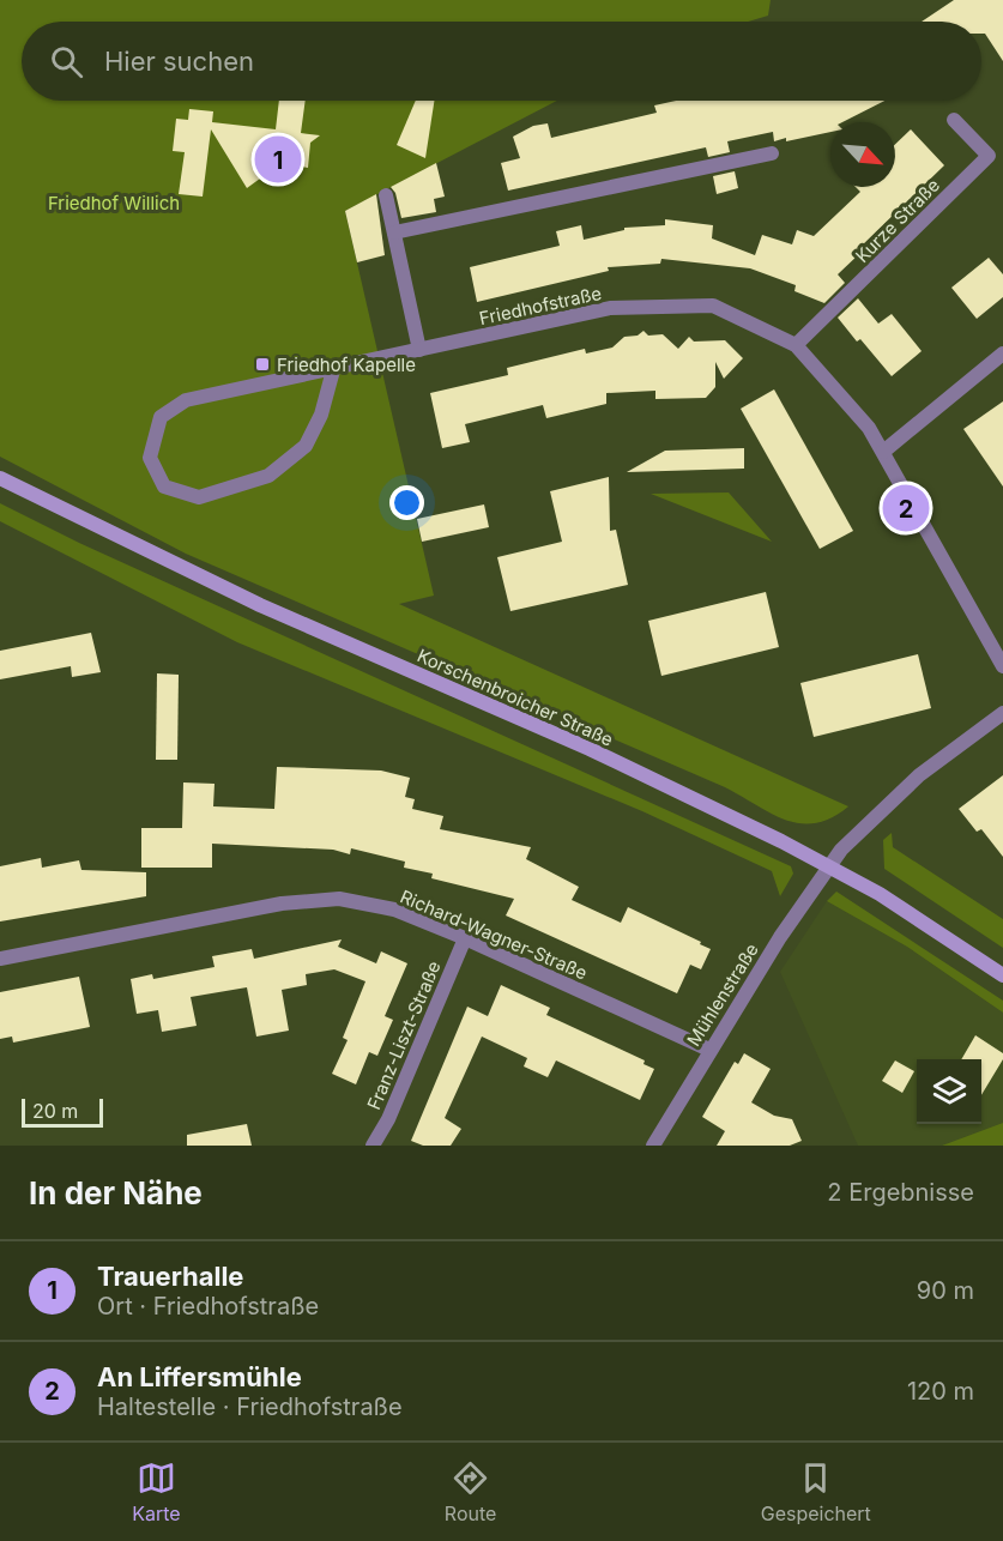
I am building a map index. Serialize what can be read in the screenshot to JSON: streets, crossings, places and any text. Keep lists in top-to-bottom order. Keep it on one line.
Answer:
{"streets":{"main road":["Korschenbroicher Straße"],"street":["Kurze Straße","Friedhofstraße","Richard-Wagner-Straße","Mühlenstraße","Franz-Liszt-Straße"]},"crossings":[["Kurze Straße","Friedhofstraße"],["Korschenbroicher Straße","Mühlenstraße"],["Richard-Wagner-Straße","Mühlenstraße"],["Richard-Wagner-Straße","Franz-Liszt-Straße"]],"parks":["Friedhof Willich"],"places":{"transit":["Friedhof Kapelle"]},"scale_bar":"20 m","north":"bottom right","page":{"search":"Hier suchen","pins":["1","2"],"scale":"20 m","heading":["In der Nähe","2 Ergebnisse"],"list":[{"mark":"1","name":"Trauerhalle","note":"Ort · Friedhofstraße","value":"90 m"},{"mark":"2","name":"An Liffersmühle","note":"Haltestelle · Friedhofstraße","value":"120 m"}],"nav":["Karte","Route","Gespeichert"]}}
